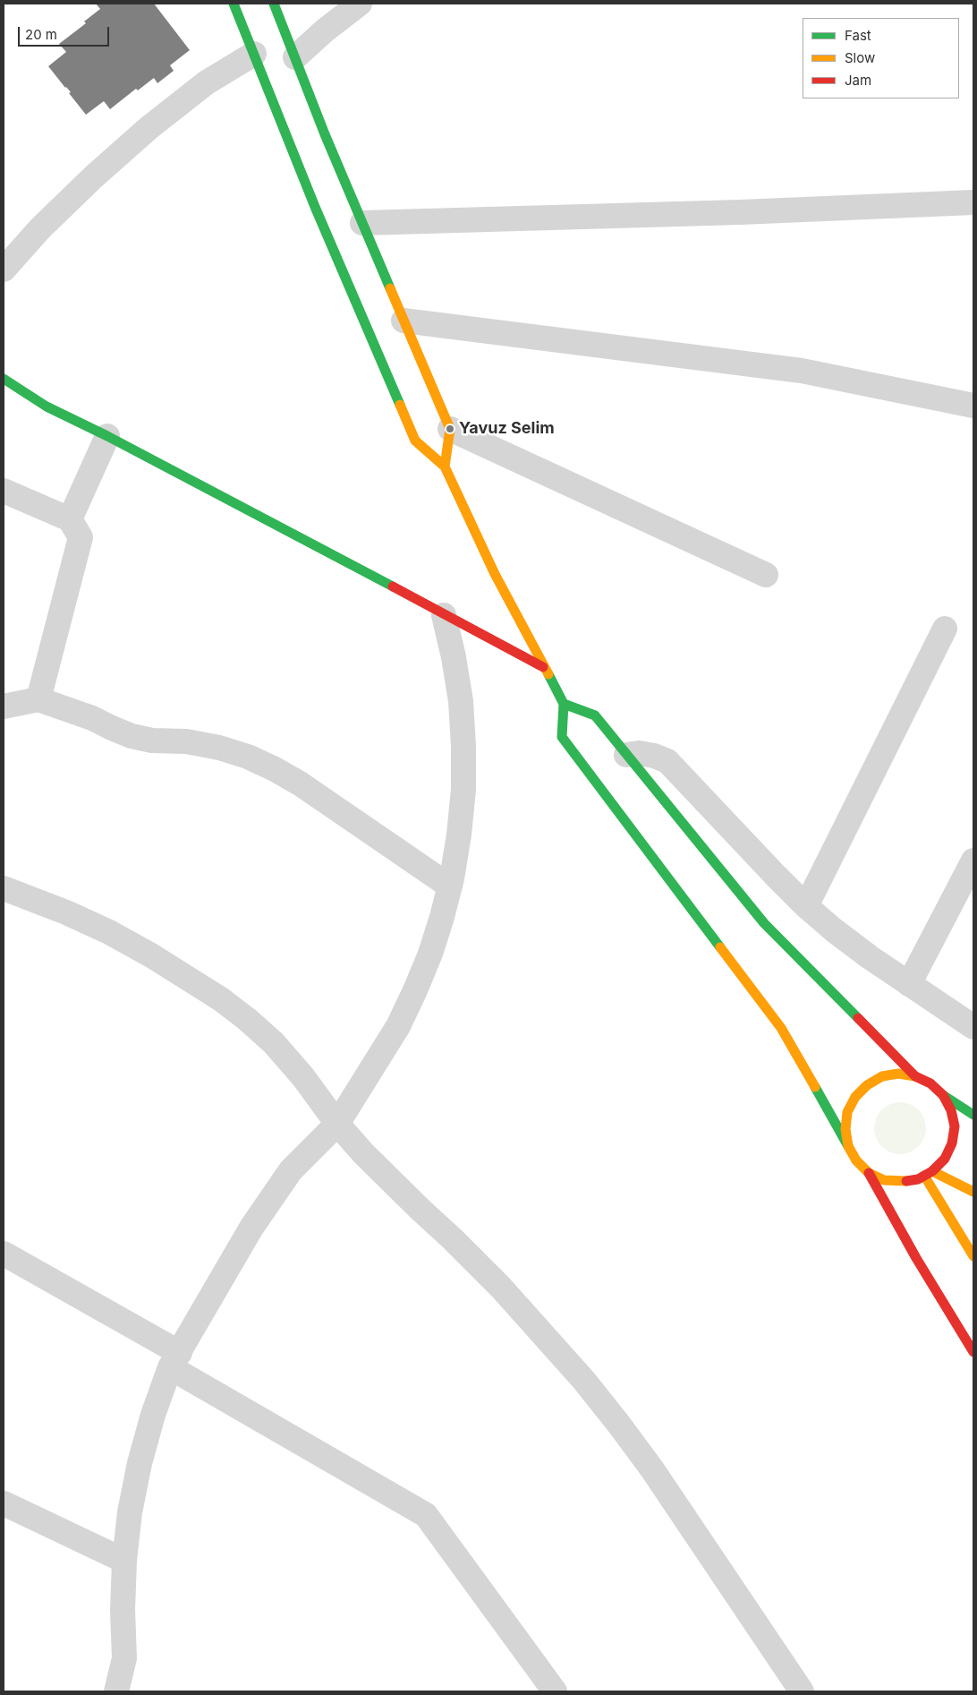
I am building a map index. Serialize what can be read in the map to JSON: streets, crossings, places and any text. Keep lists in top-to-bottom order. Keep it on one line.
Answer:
{"places":["Yavuz Selim"],"legend":["Fast","Slow","Jam"],"scale_bar":"20 m"}
